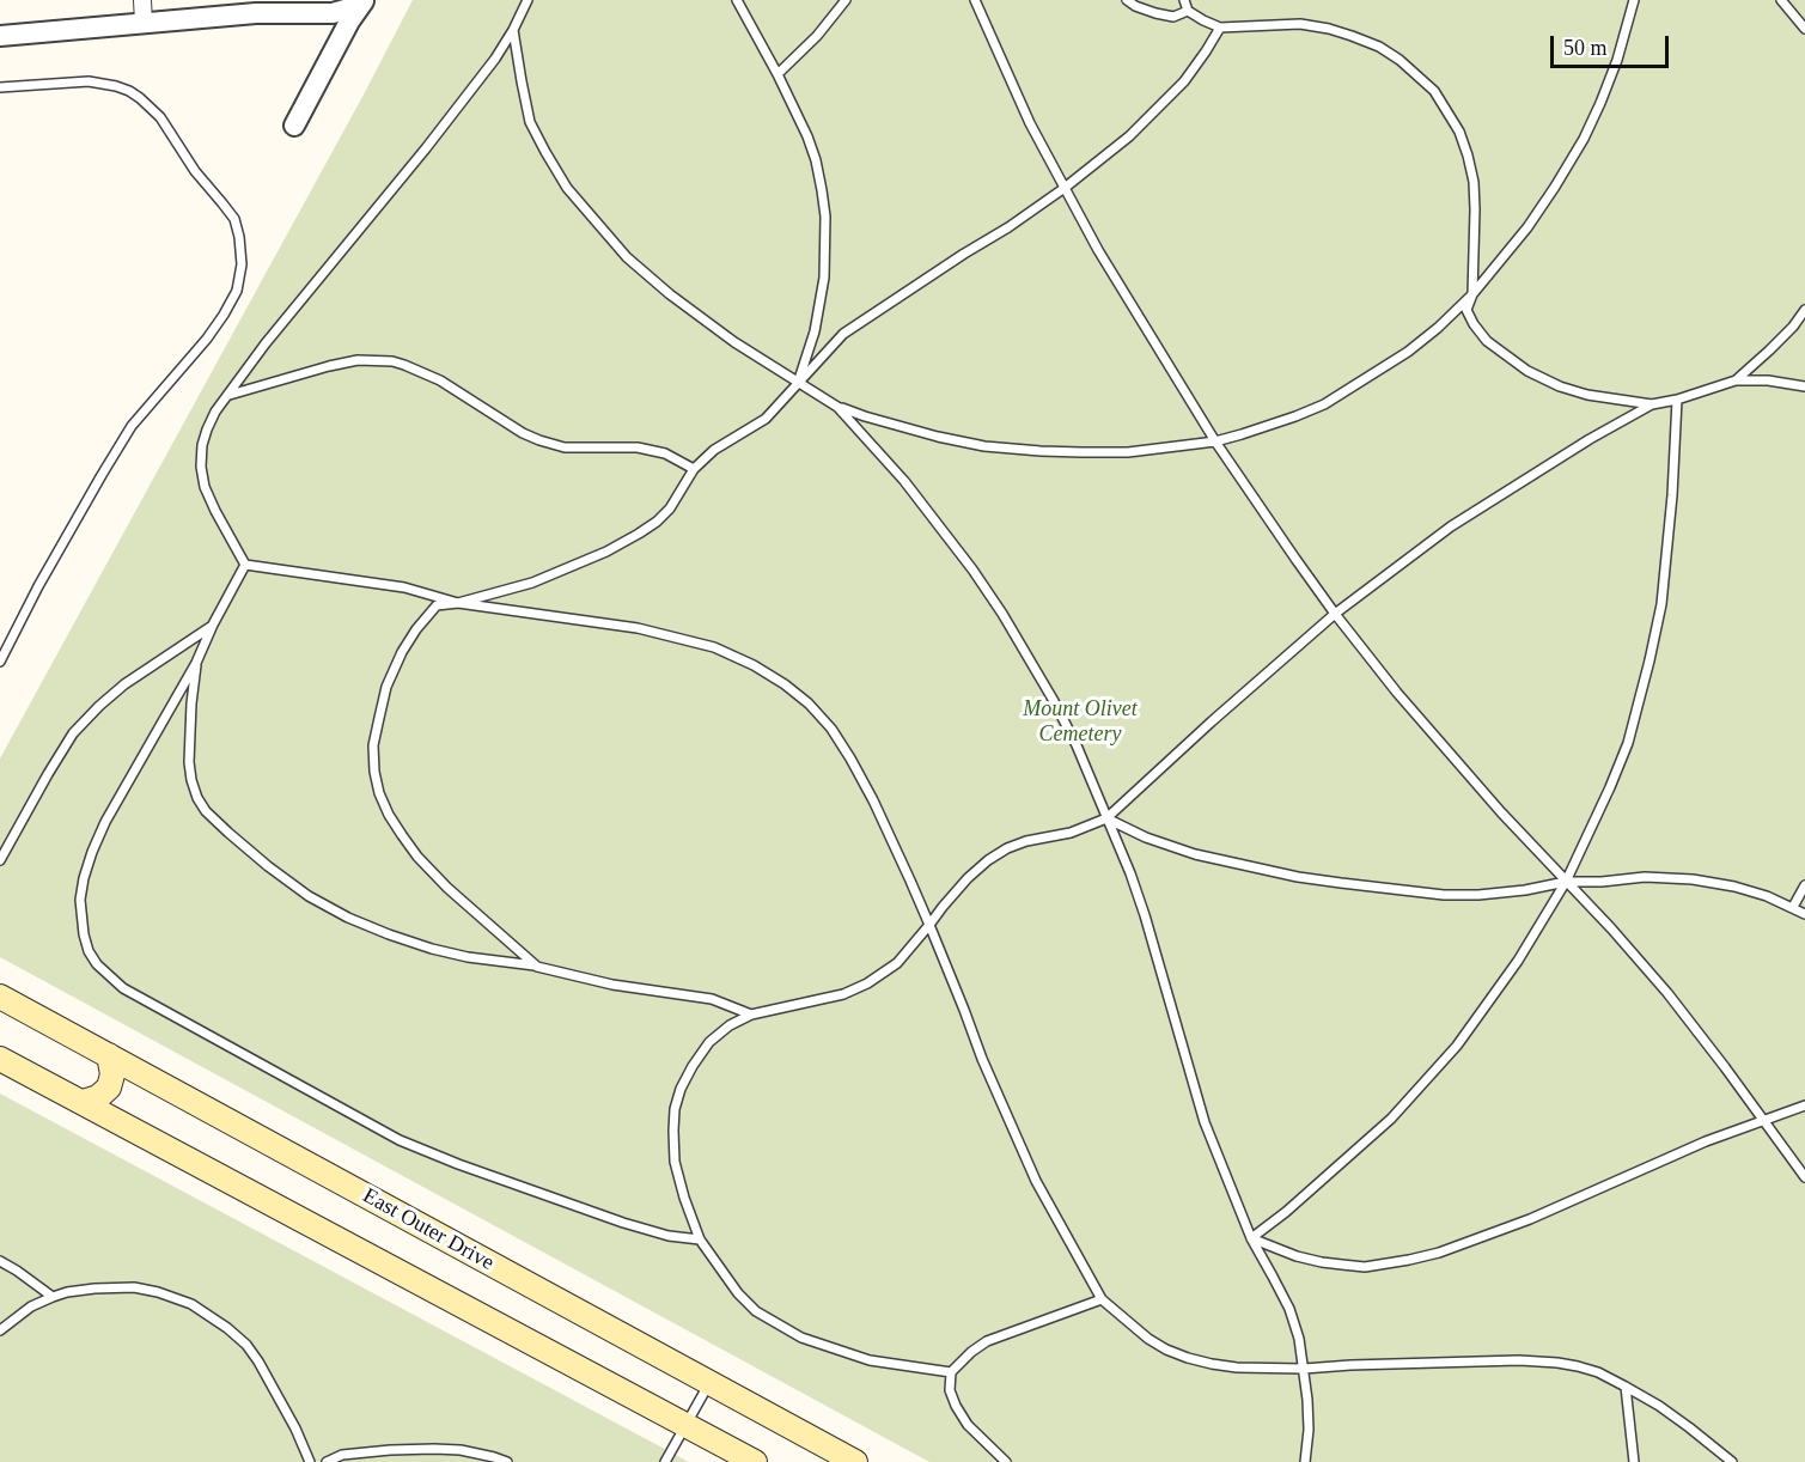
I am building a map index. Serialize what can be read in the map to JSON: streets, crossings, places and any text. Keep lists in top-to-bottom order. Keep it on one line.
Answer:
{"streets":{"main road":["East Outer Drive"]},"parks":["Mount Olivet Cemetery"],"scale_bar":"50 m"}
